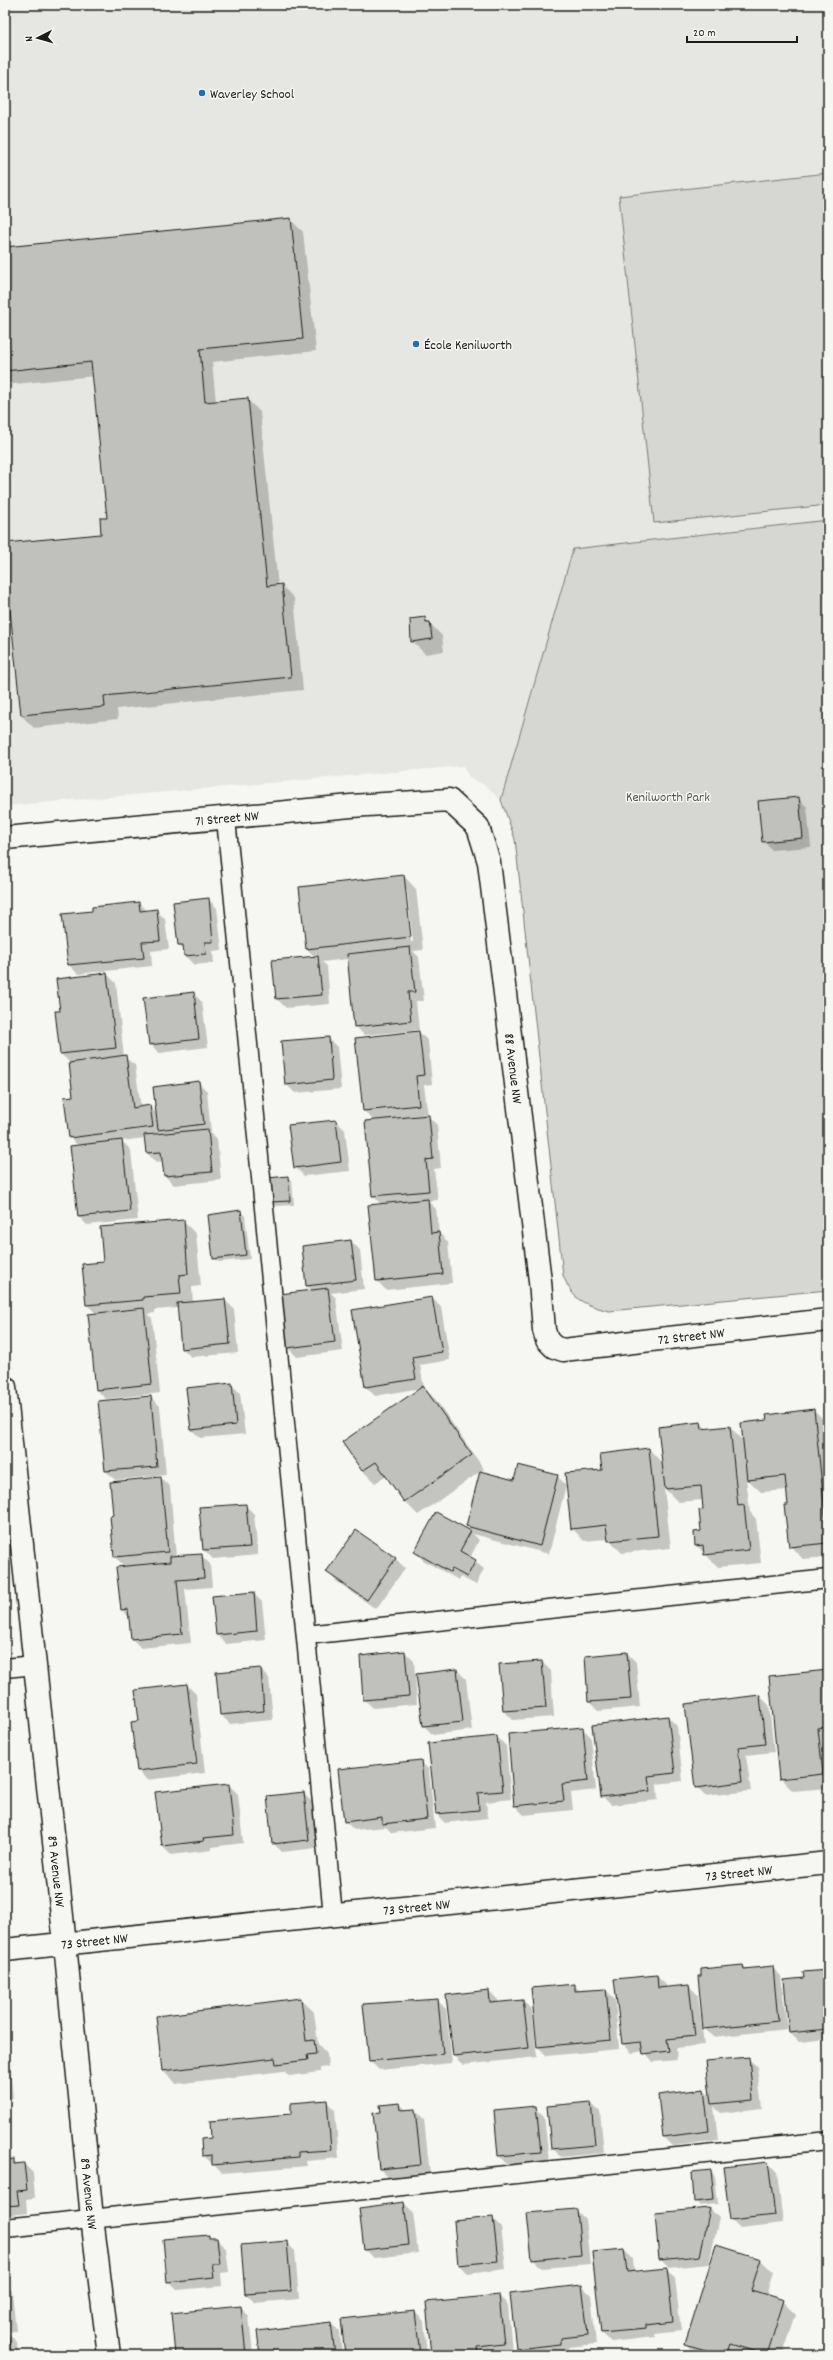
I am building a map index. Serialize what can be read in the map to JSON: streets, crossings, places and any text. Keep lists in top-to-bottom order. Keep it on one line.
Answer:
{"streets":{"street":["71 Street NW","88 Avenue NW","72 Street NW","89 Avenue NW","73 Street NW"]},"crossings":[["71 Street NW","88 Avenue NW"],["88 Avenue NW","72 Street NW"],["89 Avenue NW","73 Street NW"]],"parks":["Kenilworth Park"],"places":["Waverley School","École Kenilworth"],"scale_bar":"20 m","north":"left"}
